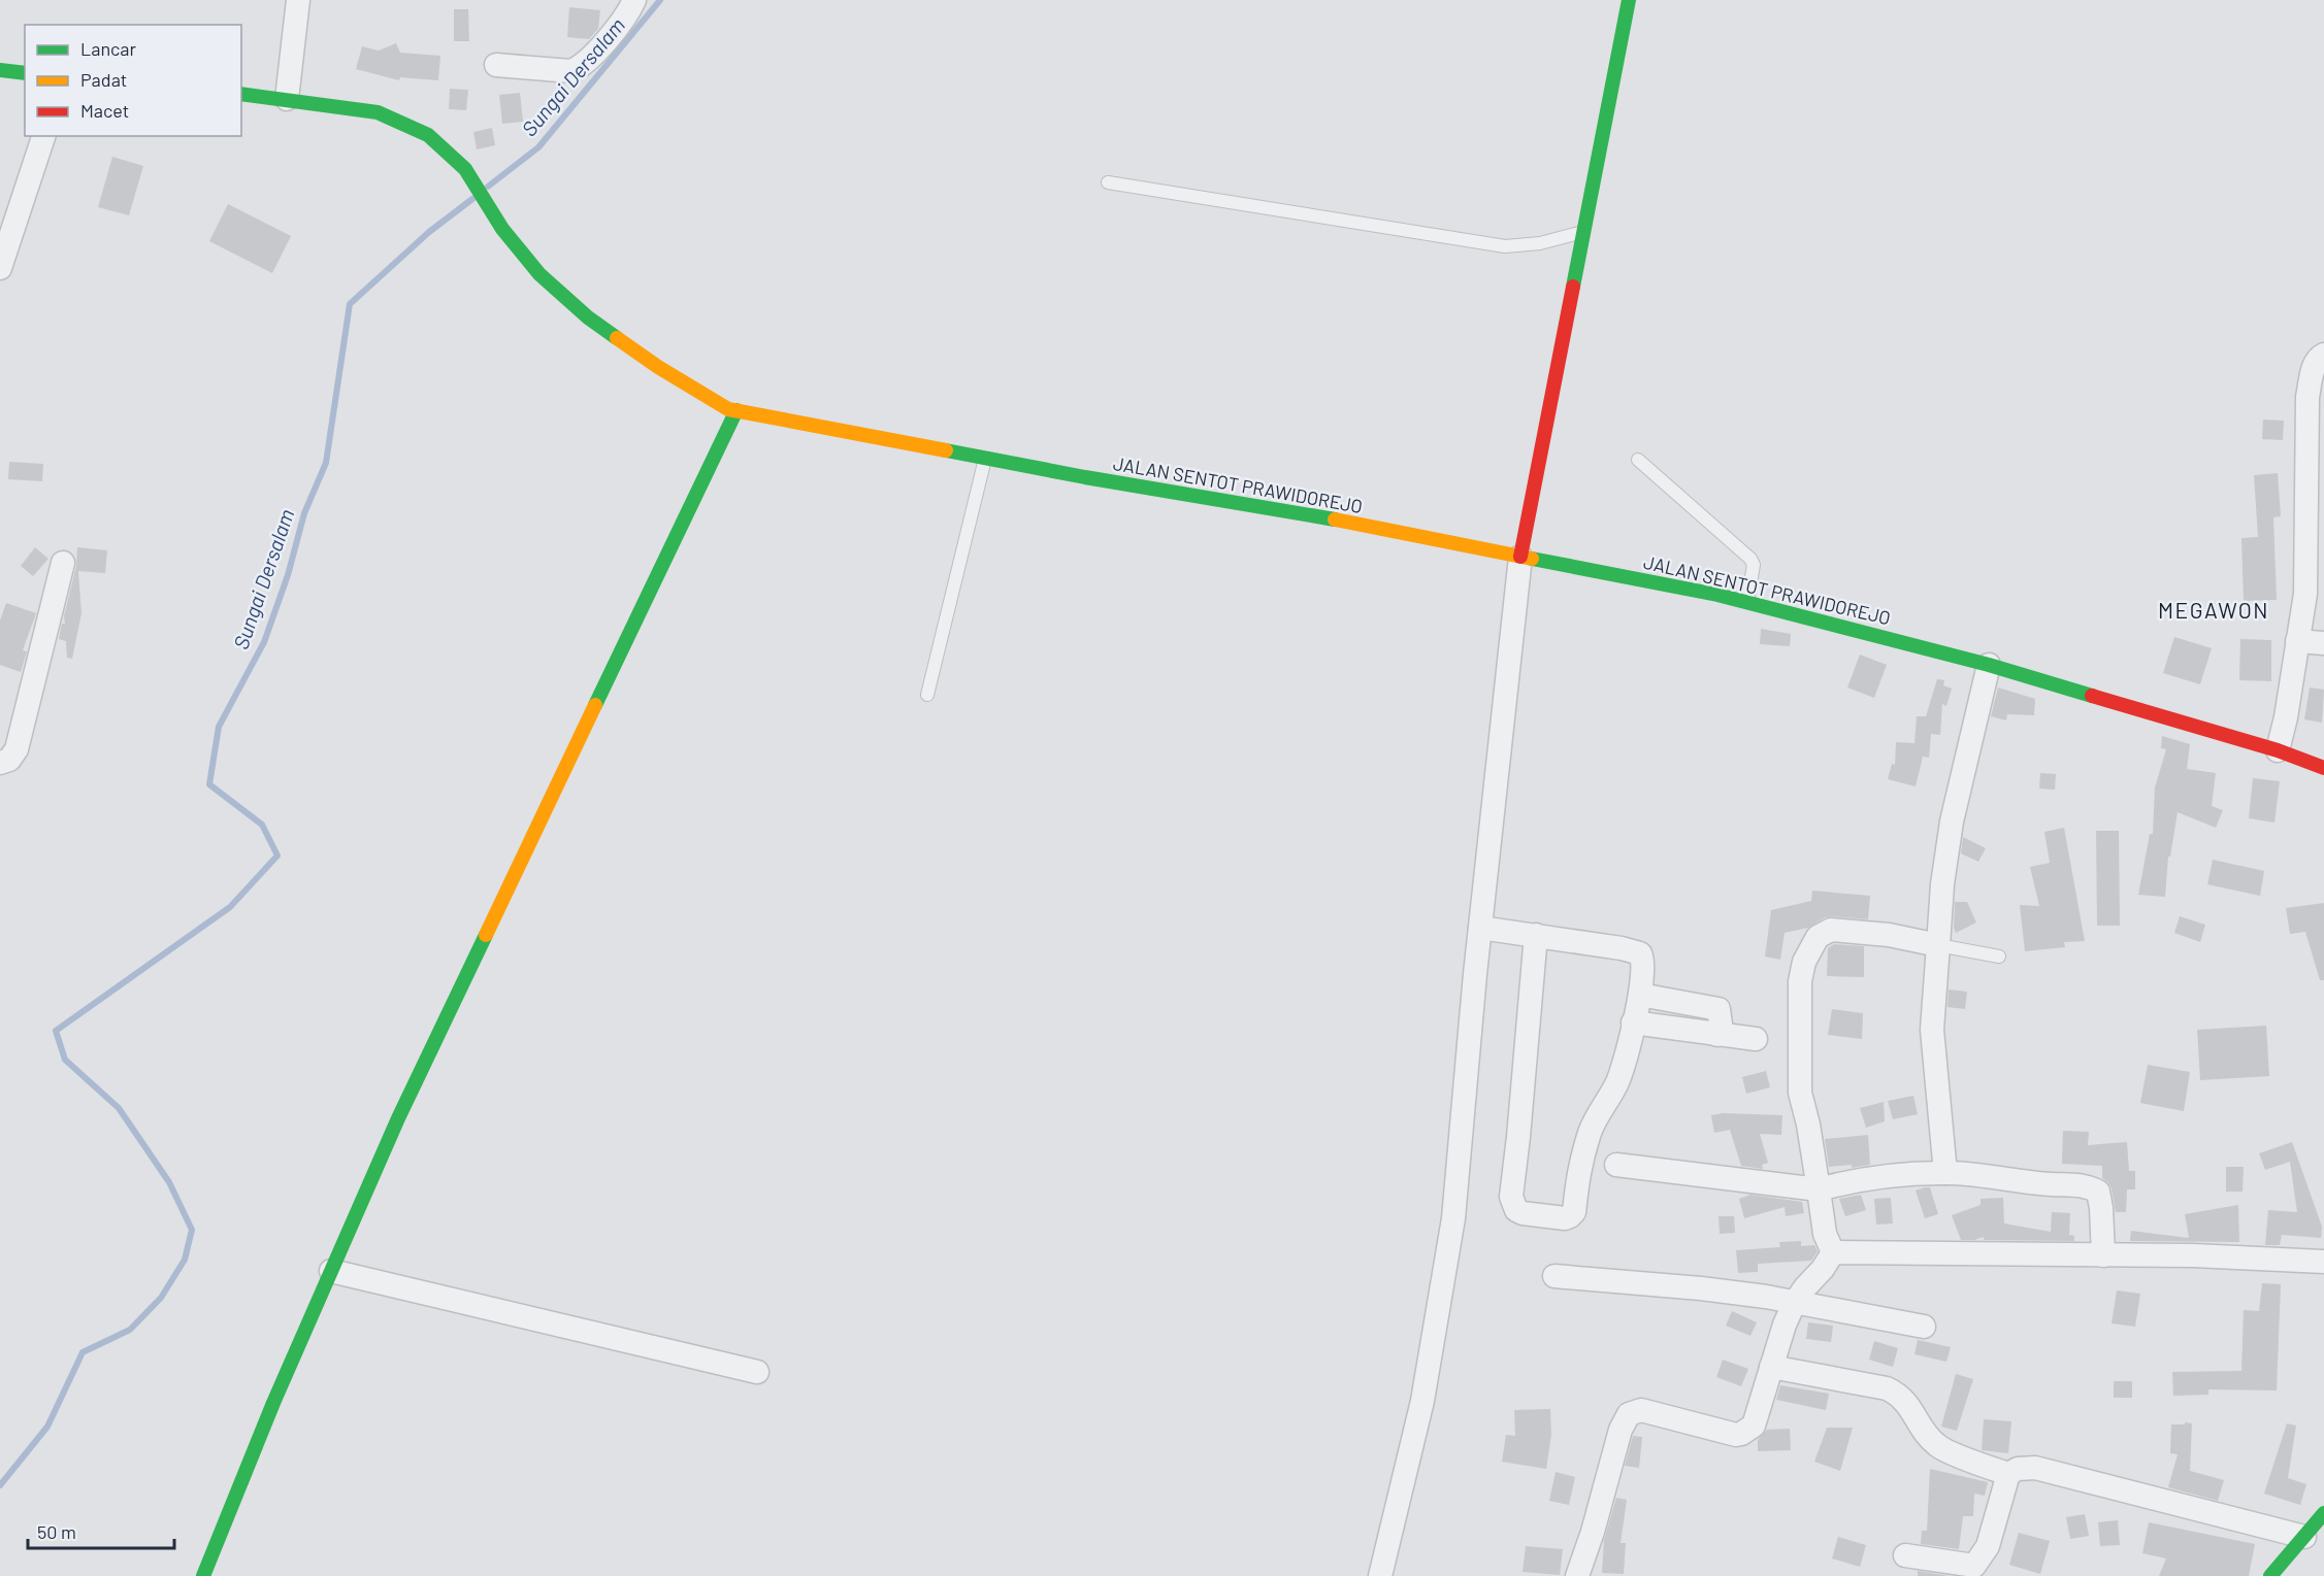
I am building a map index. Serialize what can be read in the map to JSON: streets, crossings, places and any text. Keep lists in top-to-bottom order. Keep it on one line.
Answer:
{"streets":{"main road":["JALAN SENTOT PRAWIDOREJO"]},"districts":["MEGAWON"],"water":["Sungai Dersalam"],"legend":["Lancar","Padat","Macet"],"scale_bar":"50 m"}
